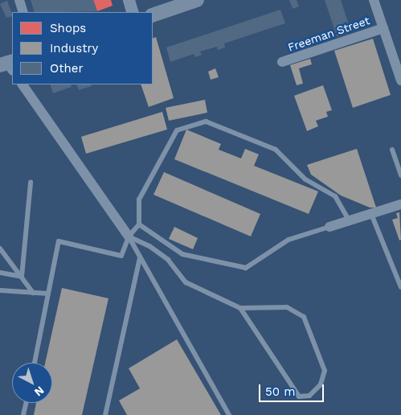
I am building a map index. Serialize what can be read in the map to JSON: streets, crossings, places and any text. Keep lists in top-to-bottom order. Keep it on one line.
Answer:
{"streets":{"street":["Freeman Street"]},"legend":["Shops","Industry","Other"],"scale_bar":"50 m","north":"bottom right"}
